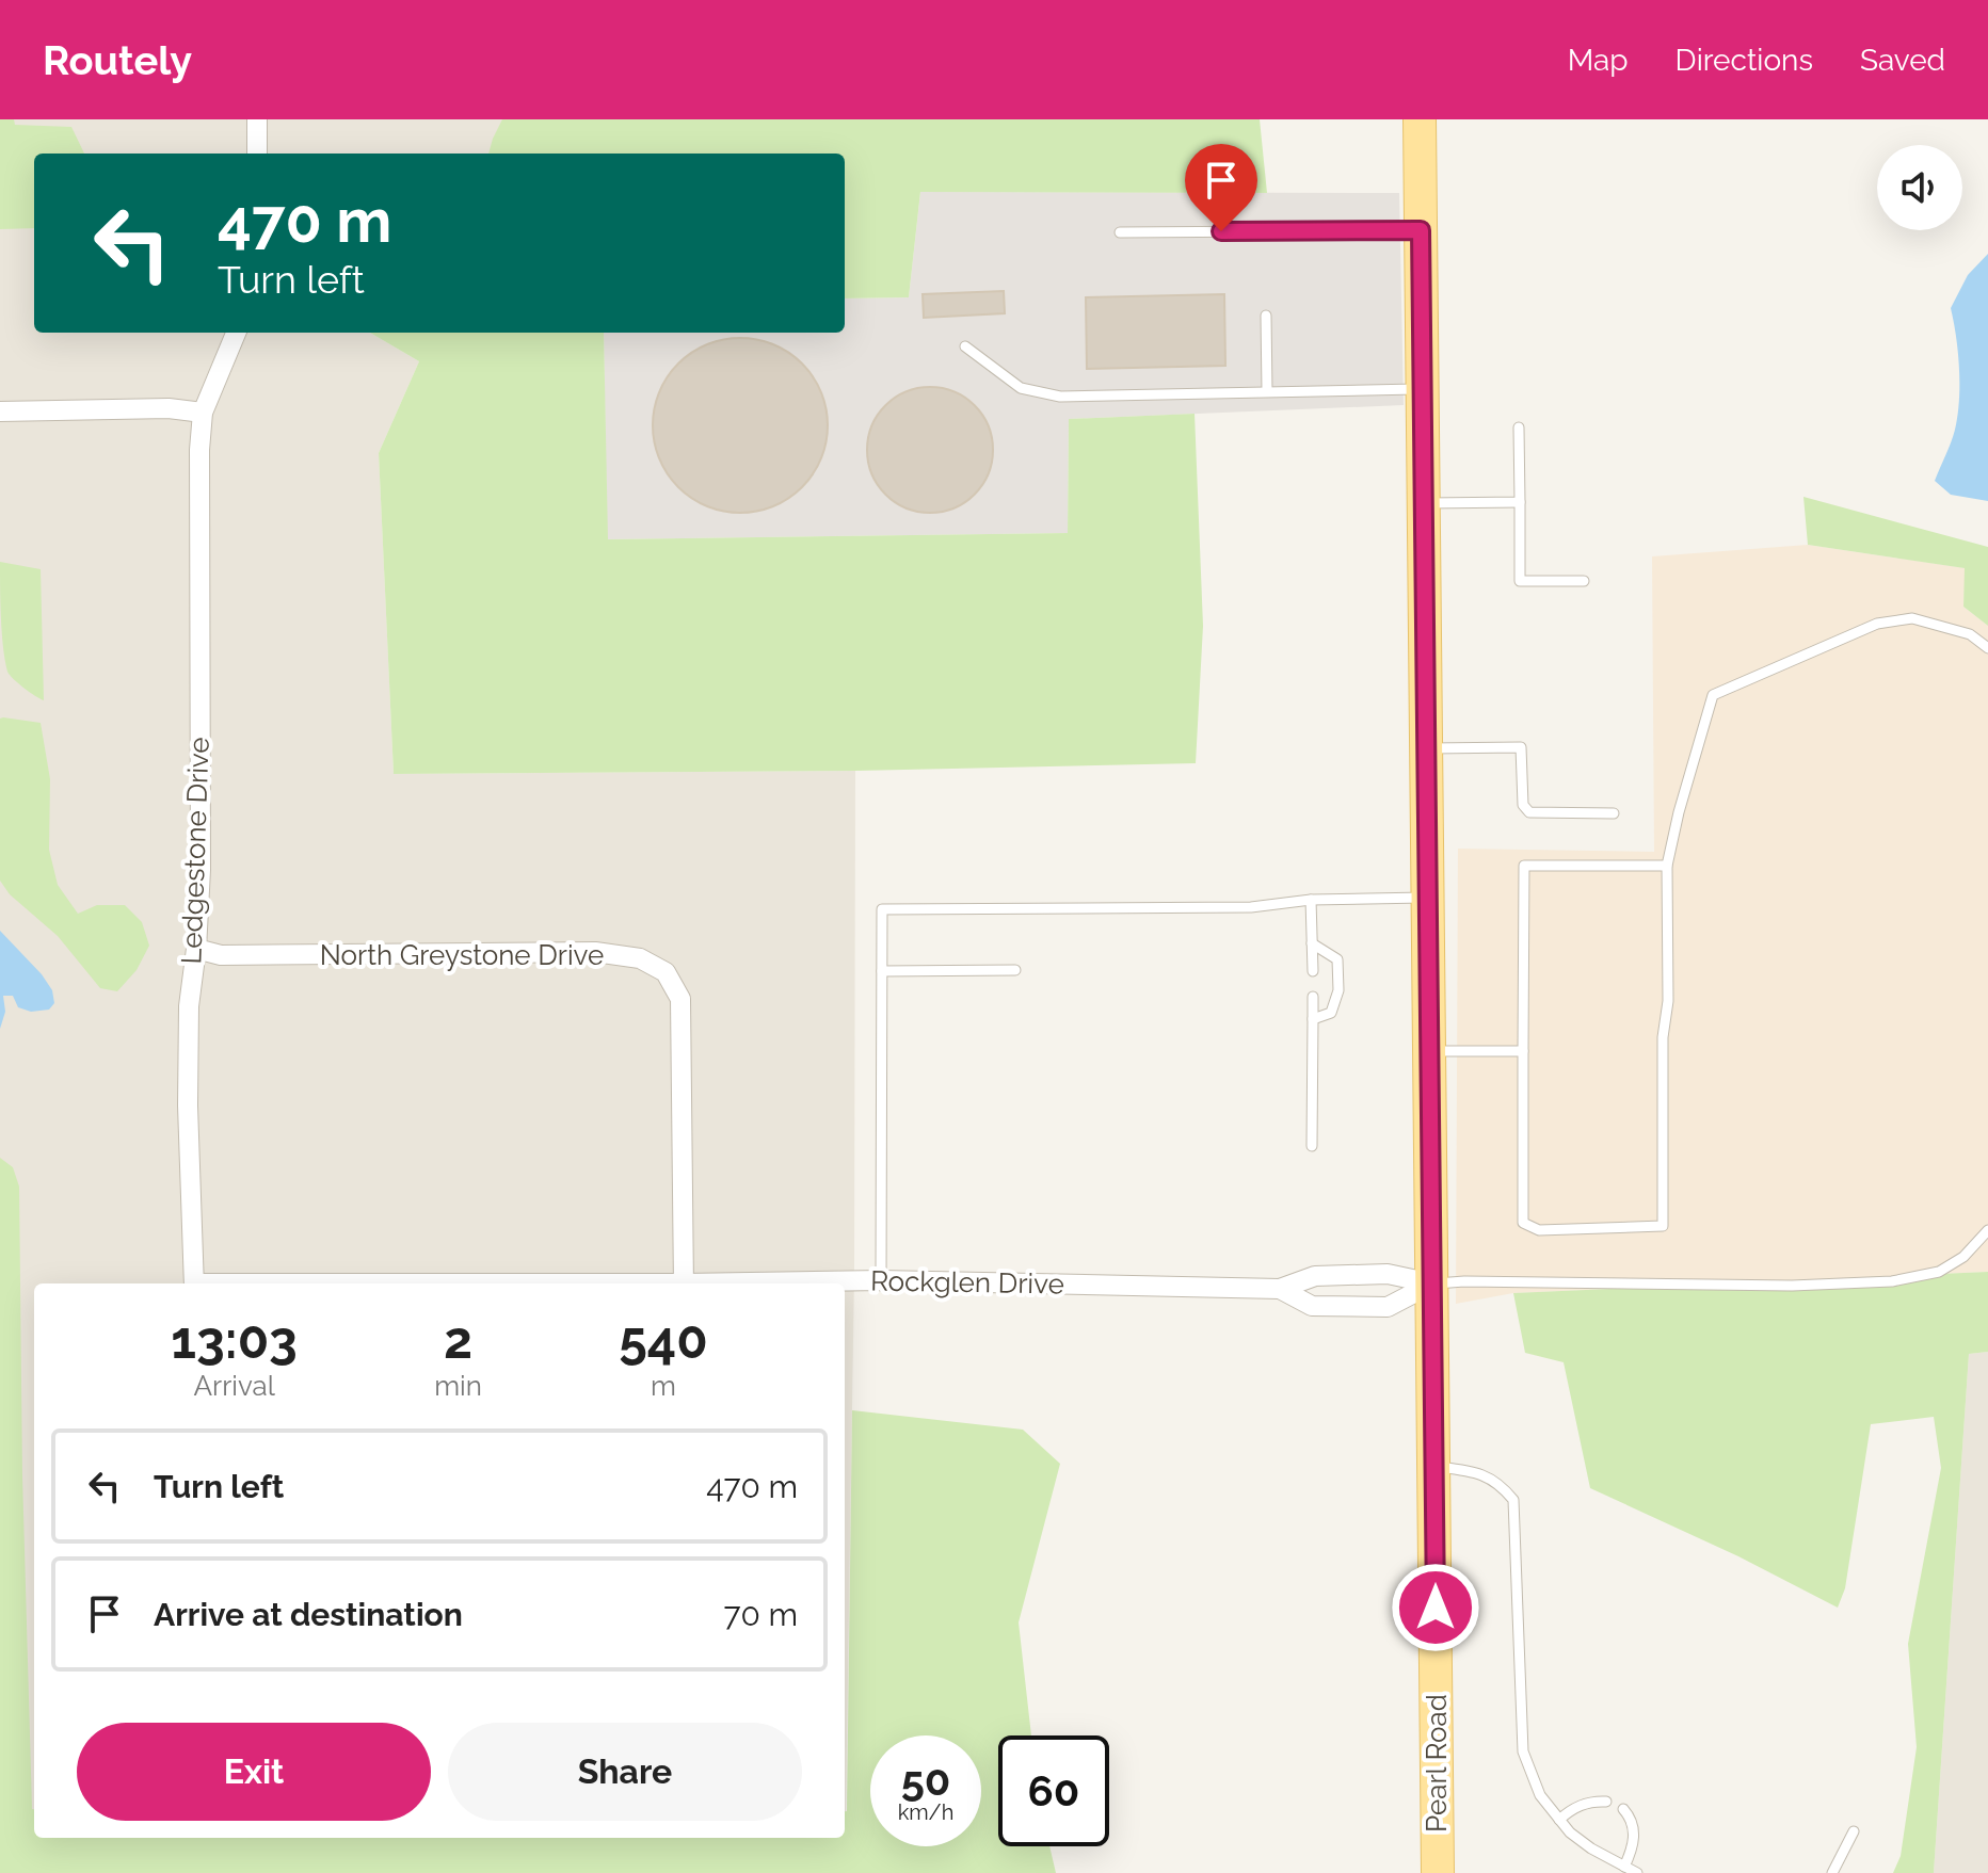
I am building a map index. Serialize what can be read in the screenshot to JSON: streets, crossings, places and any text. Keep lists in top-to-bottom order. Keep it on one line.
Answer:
{"streets":{"main road":["Pearl Road"],"street":["Ledgestone Drive","North Greystone Drive","Rockglen Drive"]},"crossings":[["Ledgestone Drive","North Greystone Drive"],["Rockglen Drive","Pearl Road"]],"page":{"header":"Routely","nav":["Map","Directions","Saved"],"turn":["470 m","Turn left"],"eta":["13:03","Arrival","2","min","540","m"],"list":[{"name":"Turn left","value":"470 m"},{"name":"Arrive at destination","value":"70 m"}],"buttons":["Exit","Share"],"speed":"50 km/h","limit":"60"}}
